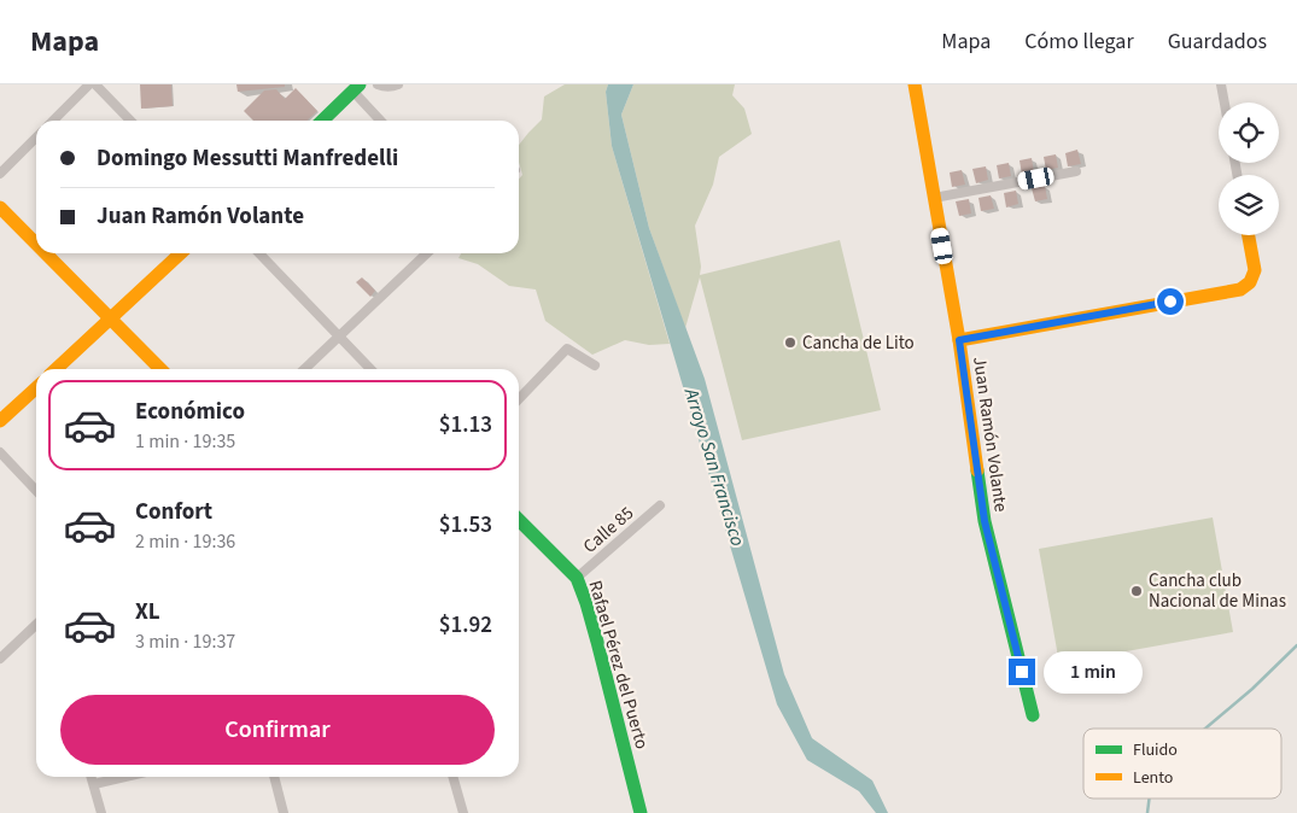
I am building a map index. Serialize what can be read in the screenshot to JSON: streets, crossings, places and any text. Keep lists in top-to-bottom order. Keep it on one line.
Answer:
{"streets":{"main road":["Juan Ramón Volante","Rafael Pérez del Puerto"],"street":["Calle 85"]},"crossings":[["Calle 85","Rafael Pérez del Puerto"]],"water":["Arroyo San Francisco"],"places":["Cancha de Lito","Cancha club Nacional de Minas"],"legend":["Fluido","Lento"],"page":{"header":"Mapa","nav":["Mapa","Cómo llegar","Guardados"],"banner":["Domingo Messutti Manfredelli","Juan Ramón Volante"],"list":[{"name":"Económico","note":"1 min · 19:35","value":"$1.13"},{"name":"Confort","note":"2 min · 19:36","value":"$1.53"},{"name":"XL","note":"3 min · 19:37","value":"$1.92"}],"bubble":"1 min","buttons":"Confirmar"}}
